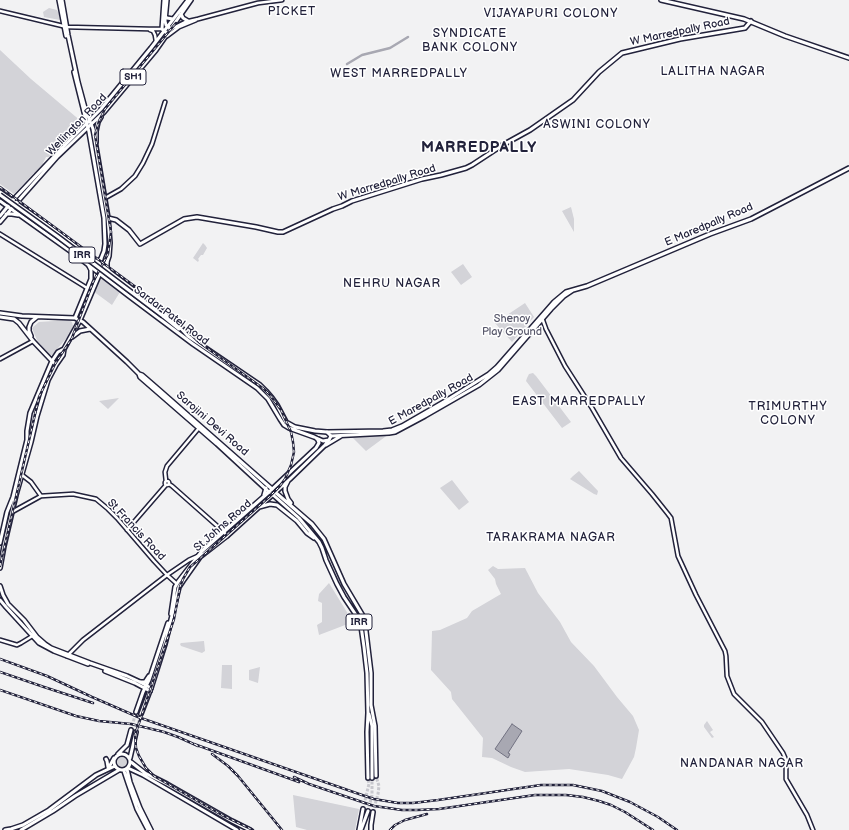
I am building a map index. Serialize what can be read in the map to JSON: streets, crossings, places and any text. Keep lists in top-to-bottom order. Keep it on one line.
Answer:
{"streets":{"main road":["W Marredpally Road","SH1","Wellington Road","E Maredpally Road","IRR","Sardar Patel Road","Sarojini Devi Road","St Johns Road"],"street":["St Francis Road"]},"crossings":[["SH1","Wellington Road"],["SH1","Sardar Patel Road"],["Wellington Road","Sardar Patel Road"],["E Maredpally Road","Sardar Patel Road"],["E Maredpally Road","St Johns Road"],["IRR","Sardar Patel Road"],["IRR","Sarojini Devi Road"],["IRR","St Johns Road"],["Sardar Patel Road","St Johns Road"],["Sarojini Devi Road","St Johns Road"],["St Johns Road","St Francis Road"]],"districts":["PICKET","VIJAYAPURI COLONY","SYNDICATE BANK COLONY","LALITHA NAGAR","WEST MARREDPALLY","ASWINI COLONY","MARREDPALLY","NEHRU NAGAR","EAST MARREDPALLY","TRIMURTHY COLONY","TARAKRAMA NAGAR","NANDANAR NAGAR"],"parks":["Shenoy Play Ground"]}
